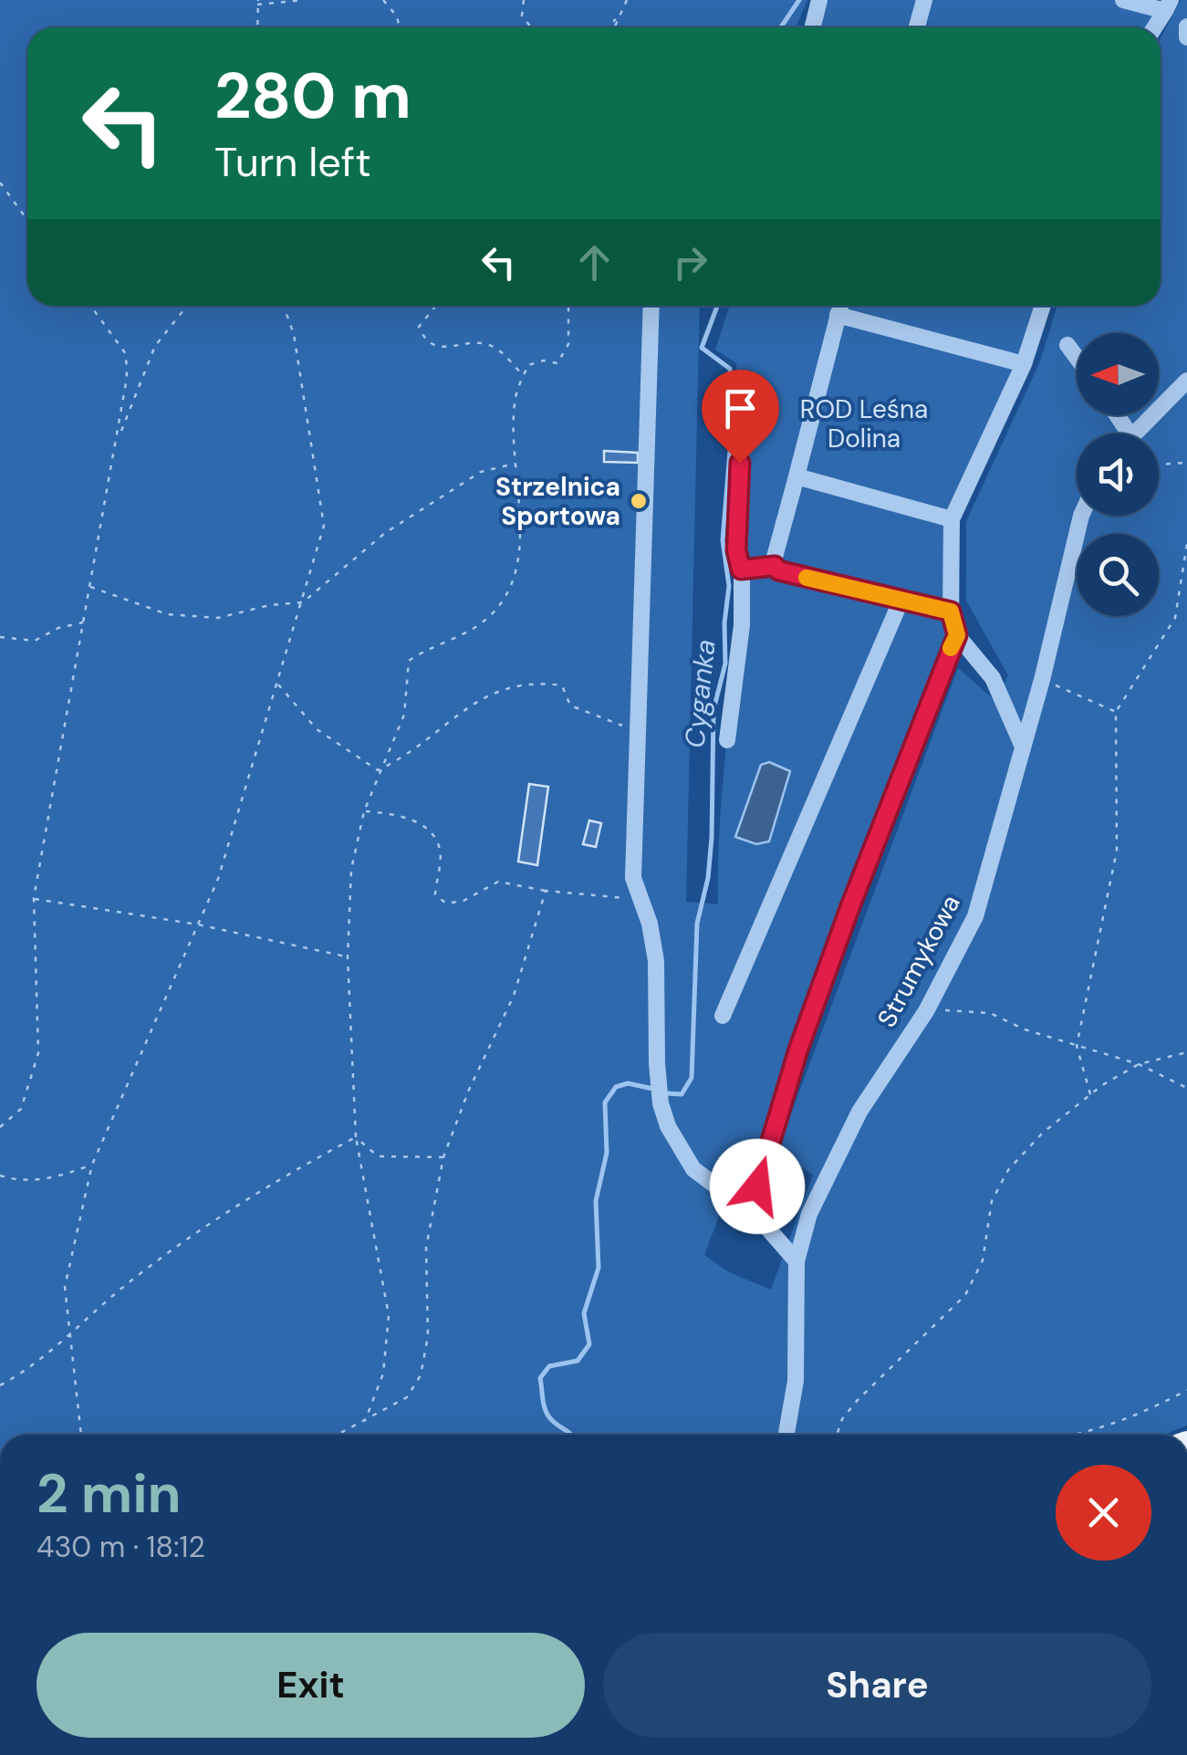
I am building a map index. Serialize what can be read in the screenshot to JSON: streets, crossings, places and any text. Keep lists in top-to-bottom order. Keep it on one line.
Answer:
{"streets":{"street":["Strumykowa"]},"water":["Cyganka"],"parks":["ROD Leśna Dolina"],"places":["Strzelnica Sportowa"],"north":"left","page":{"turn":["280 m","Turn left"],"heading":["2 min","430 m · 18:12"],"buttons":["Exit","Share"]}}
